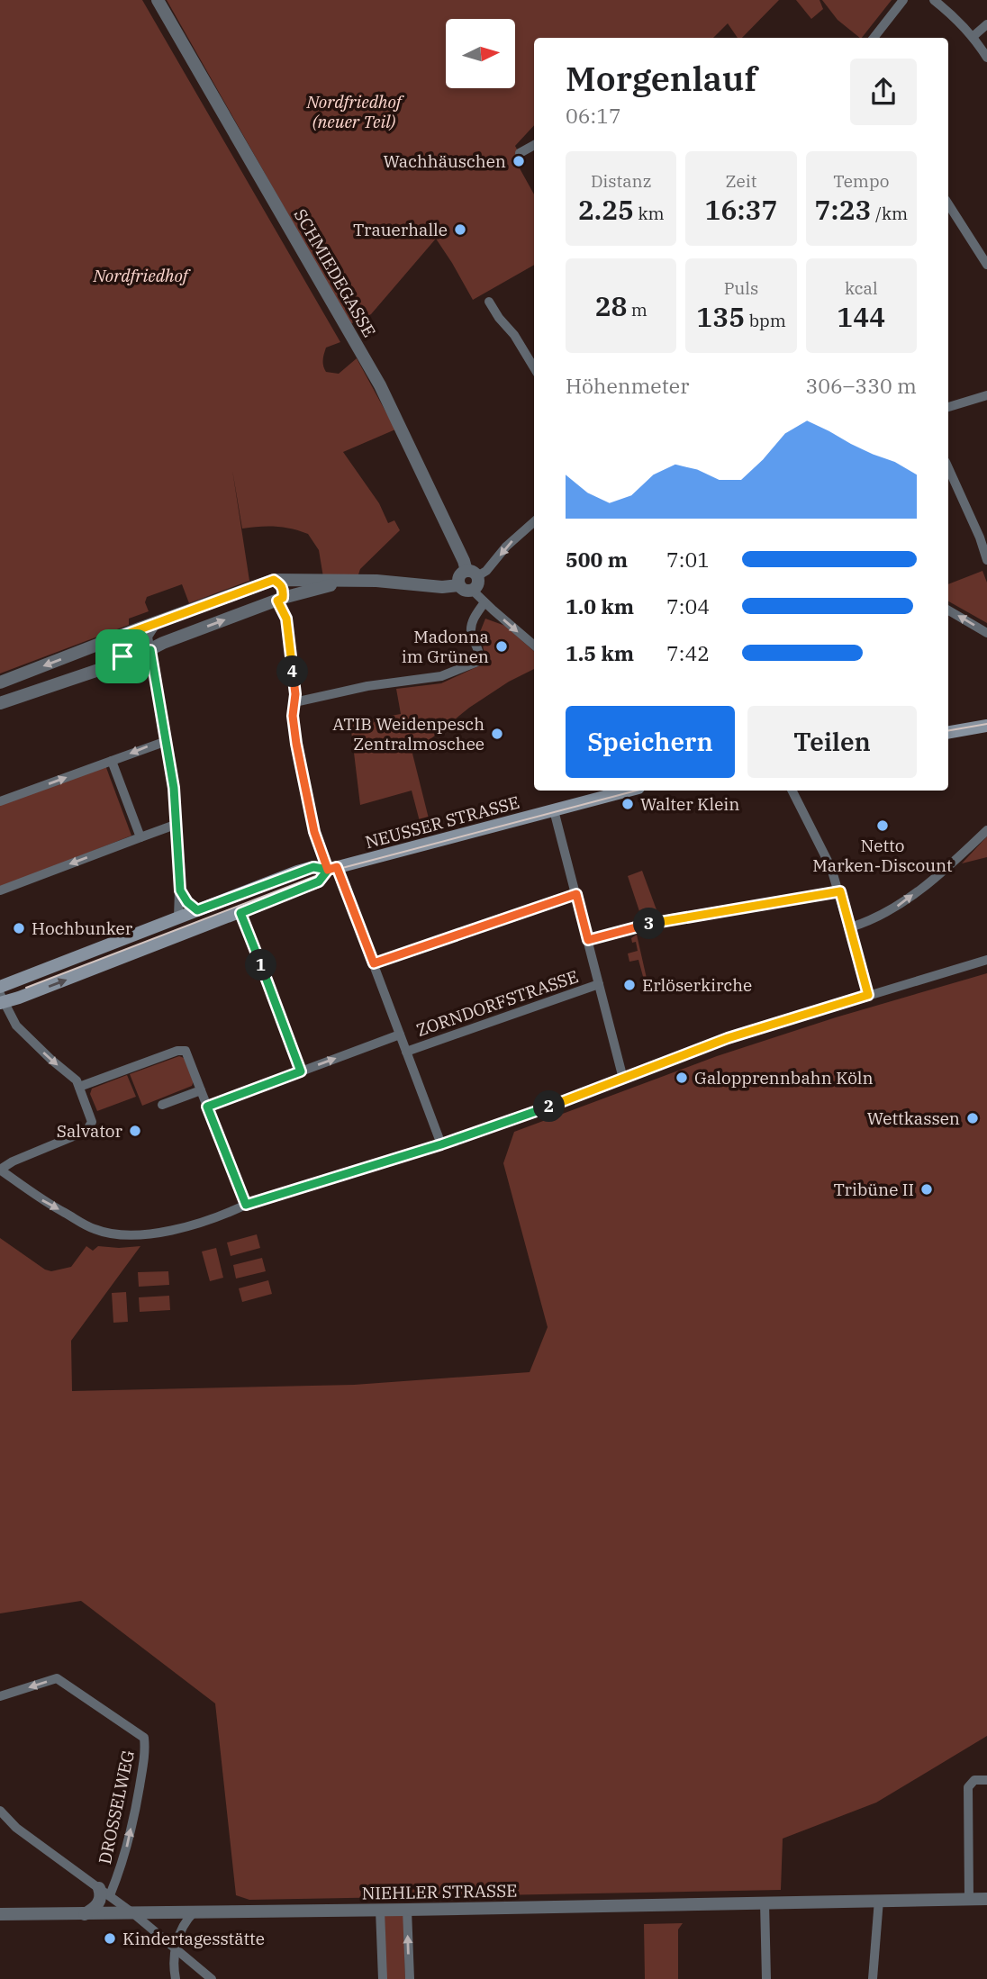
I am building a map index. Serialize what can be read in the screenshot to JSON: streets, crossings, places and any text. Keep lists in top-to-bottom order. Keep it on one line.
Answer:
{"streets":{"main road":["NEUSSER STRASSE"],"street":["SCHMIEDEGASSE","ZORNDORFSTRASSE","DROSSELWEG","NIEHLER STRASSE"]},"parks":["Nordfriedhof (neuer Teil)","Nordfriedhof"],"places":["Wachhäuschen","Trauerhalle","Madonna im Grünen","ATIB Weidenpesch Zentralmoschee","Walter Klein","Netto Marken-Discount","Hochbunker","Erlöserkirche","Galopprennbahn Köln","Wettkassen","Salvator","Tribüne II","Kindertagesstätte"],"north":"right","page":{"heading":["Morgenlauf","06:17"],"stats":[["Distanz","2.25 km"],["Zeit","16:37"],["Tempo","7:23 /km"],["28 m"],["Puls","135 bpm"],["kcal","144"]],"chart":["Höhenmeter","306–330 m"],"list":[{"name":"500 m","note":"7:01"},{"name":"1.0 km","note":"7:04"},{"name":"1.5 km","note":"7:42"}],"pins":["4","3","1","2"],"buttons":["Speichern","Teilen"]}}
